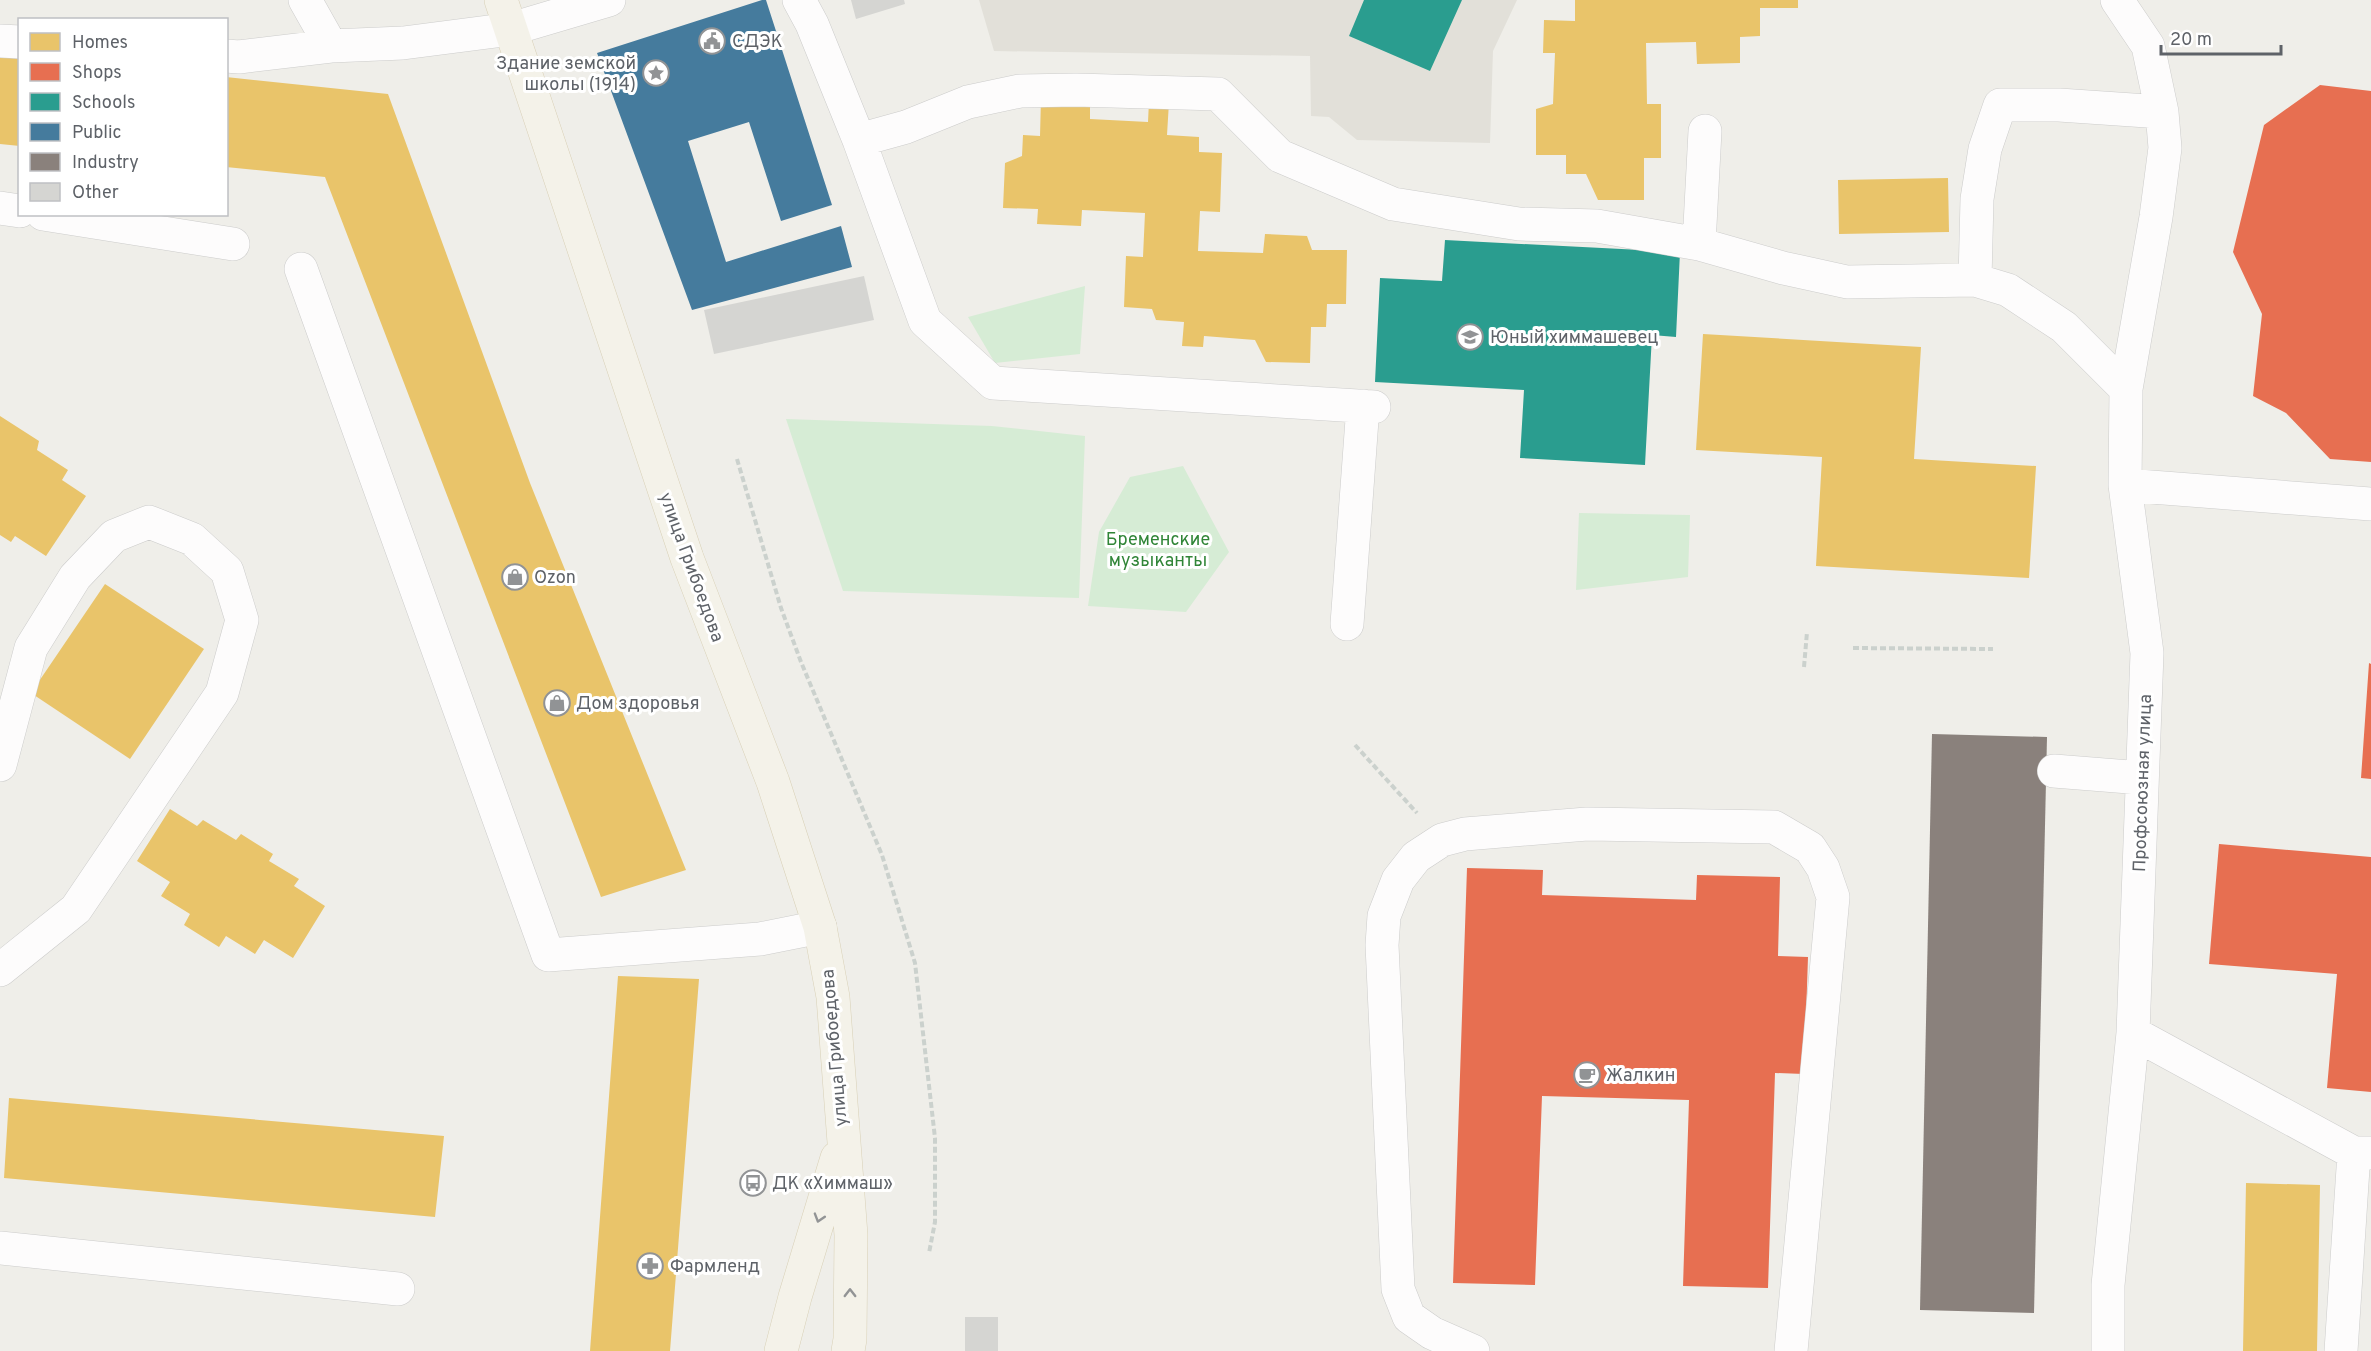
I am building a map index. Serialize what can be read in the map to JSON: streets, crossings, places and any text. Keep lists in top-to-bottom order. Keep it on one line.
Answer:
{"streets":{"main road":["улица Грибоедова"],"street":["Профсоюзная улица"]},"parks":["Бременские музыканты"],"places":{"public building":["СДЭК"],"place":["Здание земской школы (1914)"],"school or university":["Юный химмашевец"],"shop":["Ozon","Дом здоровья"],"cafe":["Жалкин"],"bus stop":["ДК «Химмаш»"],"pharmacy":["Фармленд"]},"legend":["Homes","Shops","Schools","Public","Industry","Other"],"scale_bar":"20 m"}
